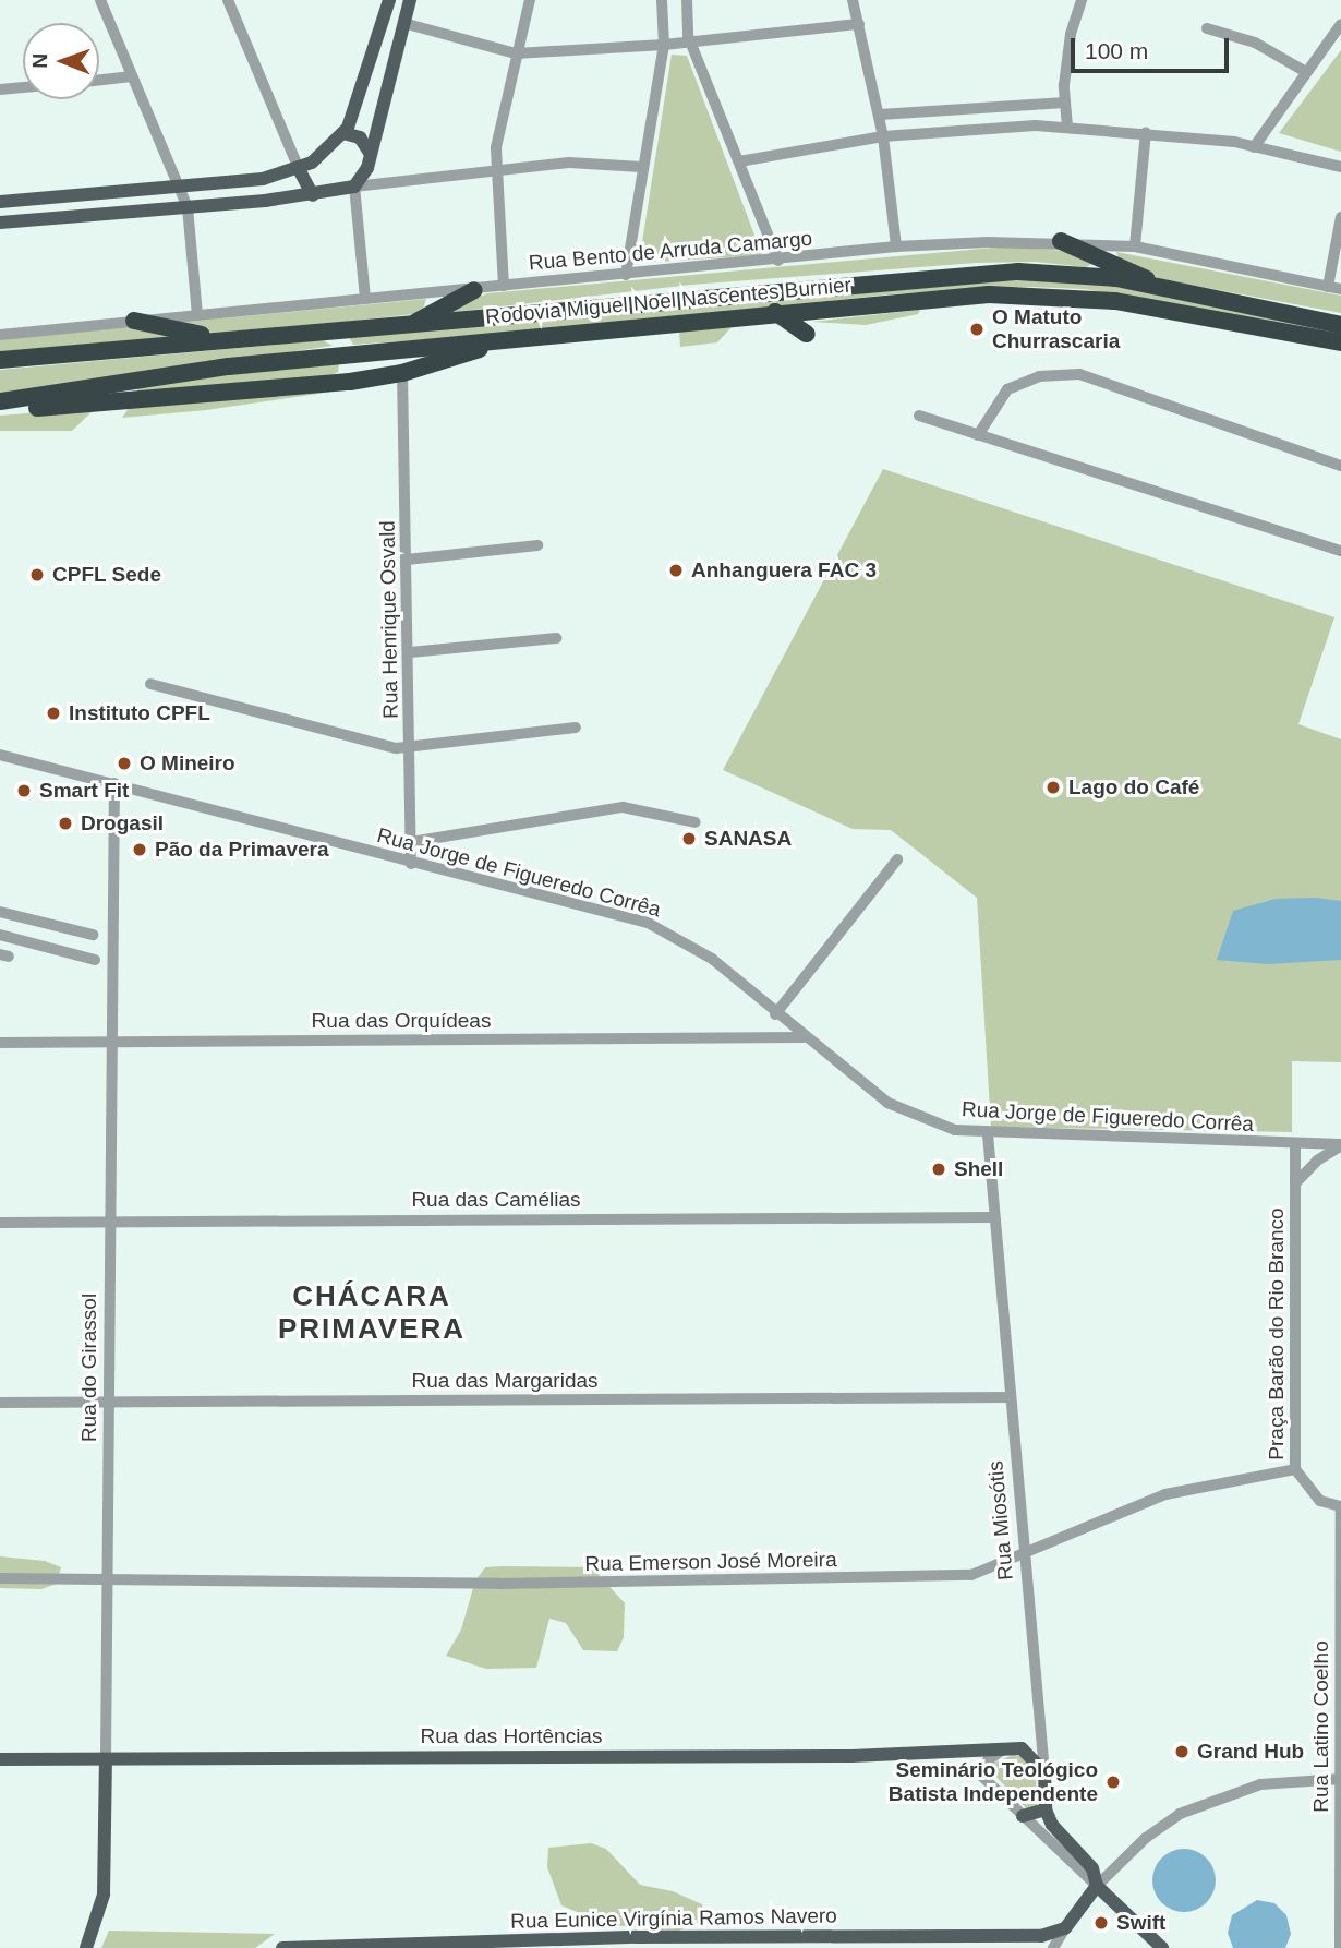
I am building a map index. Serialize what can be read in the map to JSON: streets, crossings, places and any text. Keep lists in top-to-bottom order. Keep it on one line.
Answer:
{"streets":{"highway":["Rodovia Miguel Noel Nascentes Burnier"],"main road":["Rua do Girassol","Rua Miosótis","Rua das Hortências","Rua Eunice Virgínia Ramos Navero"],"street":["Rua Bento de Arruda Camargo","Rua Henrique Osvald","Rua Jorge de Figueredo Corrêa","Rua das Orquídeas","Rua das Camélias","Praça Barão do Rio Branco","Rua das Margaridas","Rua Emerson José Moreira","Rua Latino Coelho"]},"crossings":[["Rua Henrique Osvald","Rua Jorge de Figueredo Corrêa"],["Rua Jorge de Figueredo Corrêa","Rua das Orquídeas"],["Rua Jorge de Figueredo Corrêa","Praça Barão do Rio Branco"],["Rua Jorge de Figueredo Corrêa","Rua do Girassol"],["Rua Jorge de Figueredo Corrêa","Rua Miosótis"],["Rua das Orquídeas","Rua do Girassol"],["Rua das Camélias","Rua do Girassol"],["Rua das Camélias","Rua Miosótis"],["Praça Barão do Rio Branco","Rua Emerson José Moreira"],["Praça Barão do Rio Branco","Rua Latino Coelho"],["Rua do Girassol","Rua das Margaridas"],["Rua do Girassol","Rua Emerson José Moreira"],["Rua do Girassol","Rua das Hortências"],["Rua das Margaridas","Rua Miosótis"],["Rua Miosótis","Rua Emerson José Moreira"]],"districts":["CHÁCARA PRIMAVERA"],"places":["O Matuto Churrascaria","Anhanguera FAC 3","CPFL Sede","Instituto CPFL","O Mineiro","Lago do Café","Smart Fit","Drogasil","SANASA","Pão da Primavera","Shell","Grand Hub","Seminário Teológico Batista Independente","Swift"],"scale_bar":"100 m","north":"left"}
